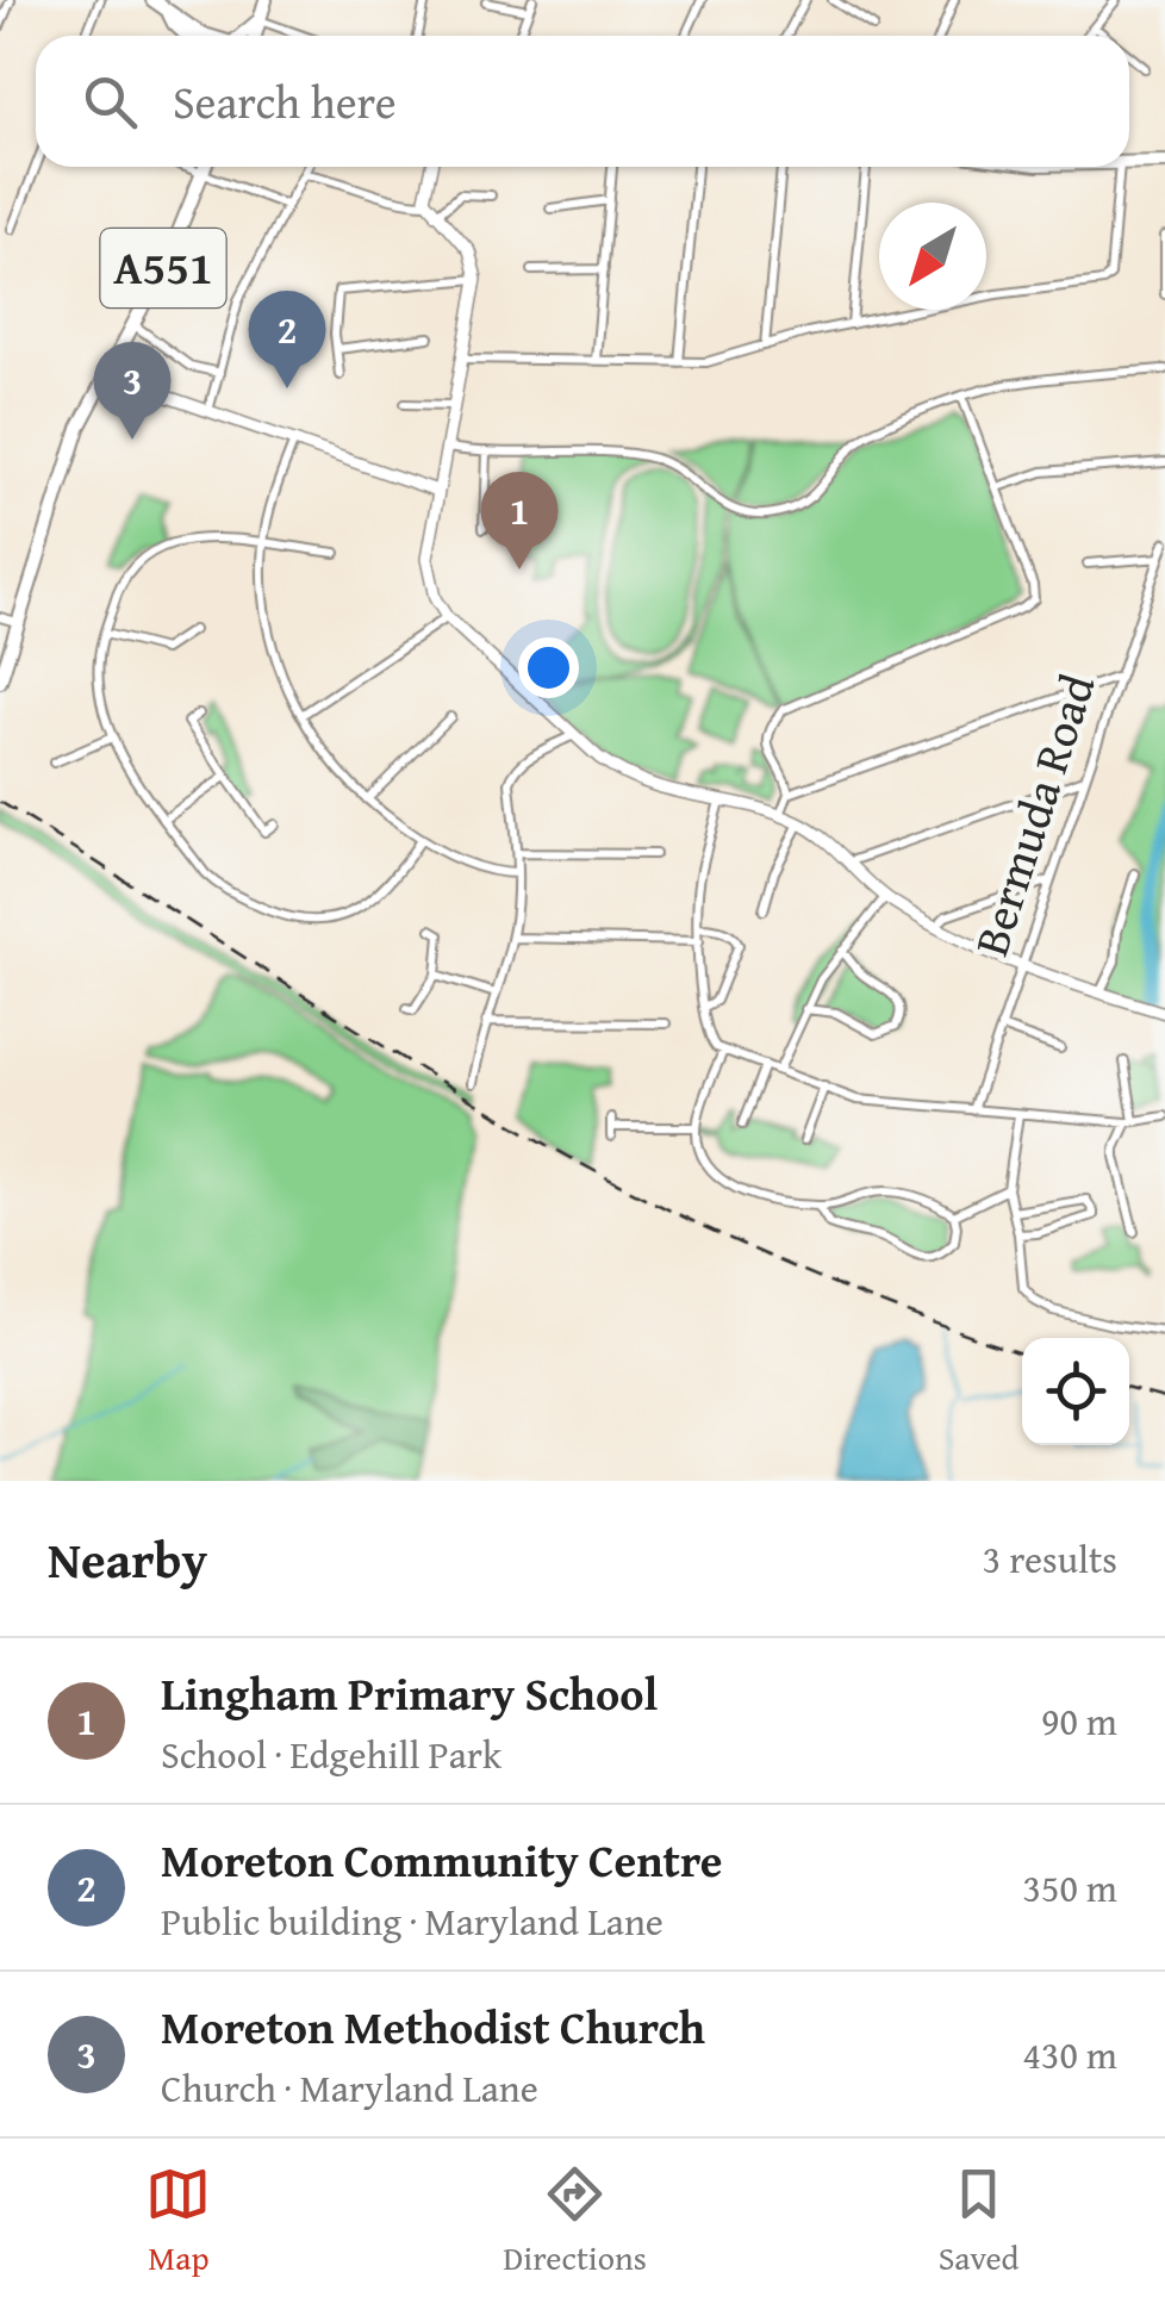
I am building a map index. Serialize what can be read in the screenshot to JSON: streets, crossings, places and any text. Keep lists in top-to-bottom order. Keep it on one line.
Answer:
{"streets":{"main road":["A551"],"street":["Bermuda Road"]},"north":"bottom left","page":{"search":"Search here","pins":["2","3","1"],"heading":["Nearby","3 results"],"list":[{"mark":"1","name":"Lingham Primary School","note":"School · Edgehill Park","value":"90 m"},{"mark":"2","name":"Moreton Community Centre","note":"Public building · Maryland Lane","value":"350 m"},{"mark":"3","name":"Moreton Methodist Church","note":"Church · Maryland Lane","value":"430 m"}],"nav":["Map","Directions","Saved"]}}
